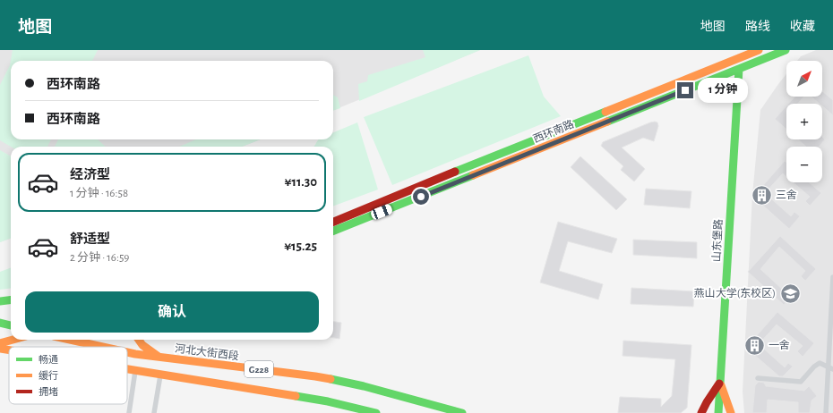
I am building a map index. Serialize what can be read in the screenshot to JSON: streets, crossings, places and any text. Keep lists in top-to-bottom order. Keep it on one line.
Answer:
{"streets":{"main road":["西环南路","山东堡路","河北大街西段","G228"]},"crossings":[["西环南路","山东堡路"]],"places":{"building":["三舍","一舍"],"school or university":["燕山大学(东校区)"]},"legend":["畅通","缓行","拥堵"],"north":"top right","page":{"header":"地图","nav":["地图","路线","收藏"],"map_buttons":["+","−"],"banner":["西环南路","西环南路"],"bubble":"1 分钟","list":[{"name":"经济型","note":"1 分钟 · 16:58","value":"¥11.30"},{"name":"舒适型","note":"2 分钟 · 16:59","value":"¥15.25"}],"buttons":"确认"}}
